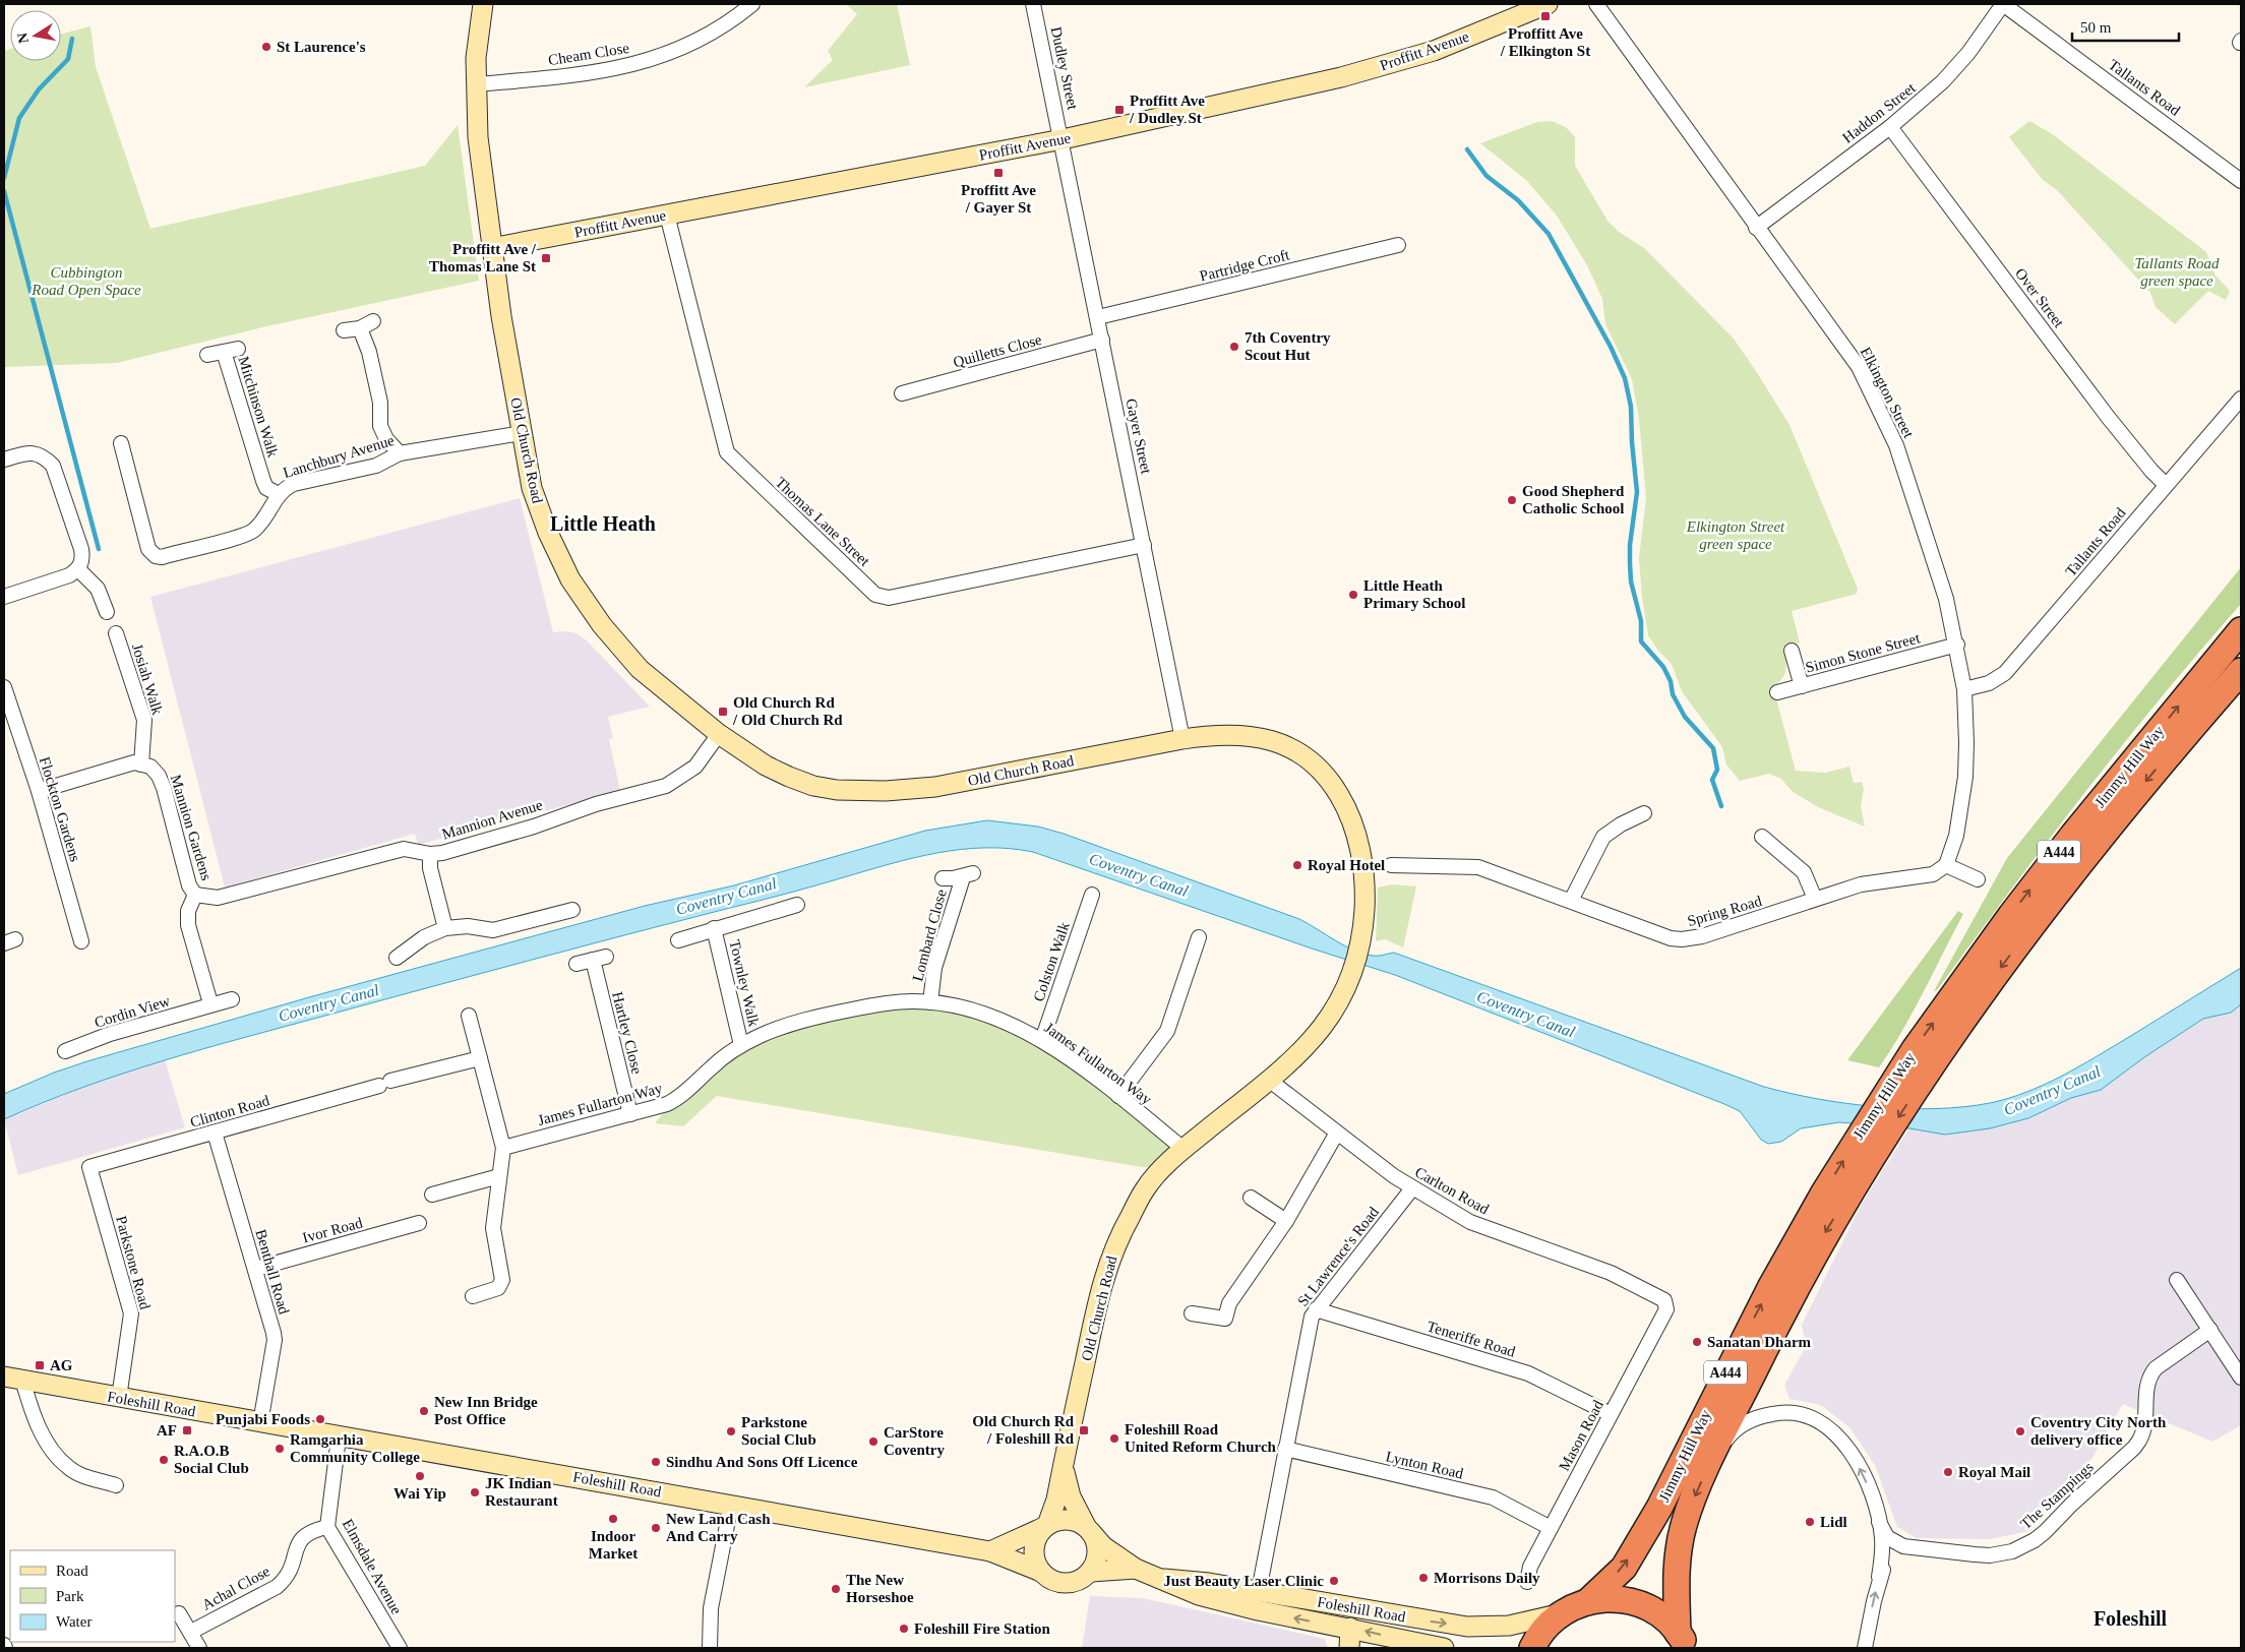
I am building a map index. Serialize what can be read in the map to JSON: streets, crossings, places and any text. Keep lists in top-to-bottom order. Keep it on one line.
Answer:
{"streets":{"highway":["Jimmy Hill Way","A444"],"main road":["Proffitt Avenue","Old Church Road","Foleshill Road"],"street":["Cheam Close","Dudley Street","Tallants Road","Haddon Street","Partridge Croft","Over Street","Quilletts Close","Elkington Street","Mitchinson Walk","Gayer Street","Lanchbury Avenue","Thomas Lane Street","Simon Stone Street","Josiah Walk","Flockton Gardens","Mannion Avenue","Mannion Gardens","Spring Road","Lombard Close","Colston Walk","Townley Walk","Cordin View","Hartley Close","James Fullarton Way","Clinton Road","Carlton Road","Ivor Road","St Lawrence's Road","Parkstone Road","Benthall Road","Teneriffe Road","Mason Road","Lynton Road","The Stampings","Elmsdale Avenue","Achal Close"]},"crossings":[["Proffitt Avenue","Dudley Street"],["Proffitt Avenue","Gayer Street"],["Proffitt Avenue","Old Church Road"],["Proffitt Avenue","Thomas Lane Street"],["Cheam Close","Old Church Road"],["Dudley Street","Gayer Street"],["Tallants Road","Haddon Street"],["Tallants Road","Over Street"],["Tallants Road","Elkington Street"],["Haddon Street","Over Street"],["Haddon Street","Elkington Street"],["Partridge Croft","Gayer Street"],["Quilletts Close","Gayer Street"],["Elkington Street","Simon Stone Street"],["Elkington Street","Spring Road"],["Mitchinson Walk","Lanchbury Avenue"],["Gayer Street","Old Church Road"],["Gayer Street","Thomas Lane Street"],["Old Church Road","Lanchbury Avenue"],["Old Church Road","Mannion Avenue"],["Old Church Road","James Fullarton Way"],["Old Church Road","Carlton Road"],["Old Church Road","Foleshill Road"],["Josiah Walk","Mannion Gardens"],["Mannion Avenue","Mannion Gardens"],["Lombard Close","James Fullarton Way"],["Colston Walk","James Fullarton Way"],["Townley Walk","James Fullarton Way"],["Hartley Close","James Fullarton Way"],["Clinton Road","Parkstone Road"],["Clinton Road","Benthall Road"],["Carlton Road","St Lawrence's Road"],["Carlton Road","Mason Road"],["Ivor Road","Benthall Road"],["St Lawrence's Road","Teneriffe Road"],["St Lawrence's Road","Foleshill Road"],["St Lawrence's Road","Lynton Road"],["Parkstone Road","Foleshill Road"],["Benthall Road","Foleshill Road"],["Teneriffe Road","Mason Road"],["Foleshill Road","Elmsdale Avenue"],["Mason Road","Lynton Road"],["Elmsdale Avenue","Achal Close"]],"districts":["Little Heath","Foleshill"],"water":["Coventry Canal"],"parks":["Tallants Road green space","Cubbington Road Open Space","Elkington Street green space"],"places":{"transit":["Proffitt Ave / Elkington St","Proffitt Ave / Dudley St","Proffitt Ave / Gayer St","Proffitt Ave / Thomas Lane St","Old Church Rd / Old Church Rd","AG","AF","Old Church Rd / Foleshill Rd"],"other":["St Laurence's","7th Coventry Scout Hut","Good Shepherd Catholic School","Little Heath Primary School","Royal Hotel","Sanatan Dharm","New Inn Bridge Post Office","Punjabi Foods","Parkstone Social Club","Coventry City North delivery office","Foleshill Road United Reform Church","CarStore Coventry","Ramgarhia Community College","R.A.O.B Social Club","Sindhu And Sons Off Licence","Royal Mail","Wai Yip","JK Indian Restaurant","Indoor Market","Lidl","New Land Cash And Carry","Morrisons Daily","Just Beauty Laser Clinic","The New Horseshoe","Foleshill Fire Station"]},"legend":["Road","Park","Water"],"scale_bar":"50 m","north":"left"}
